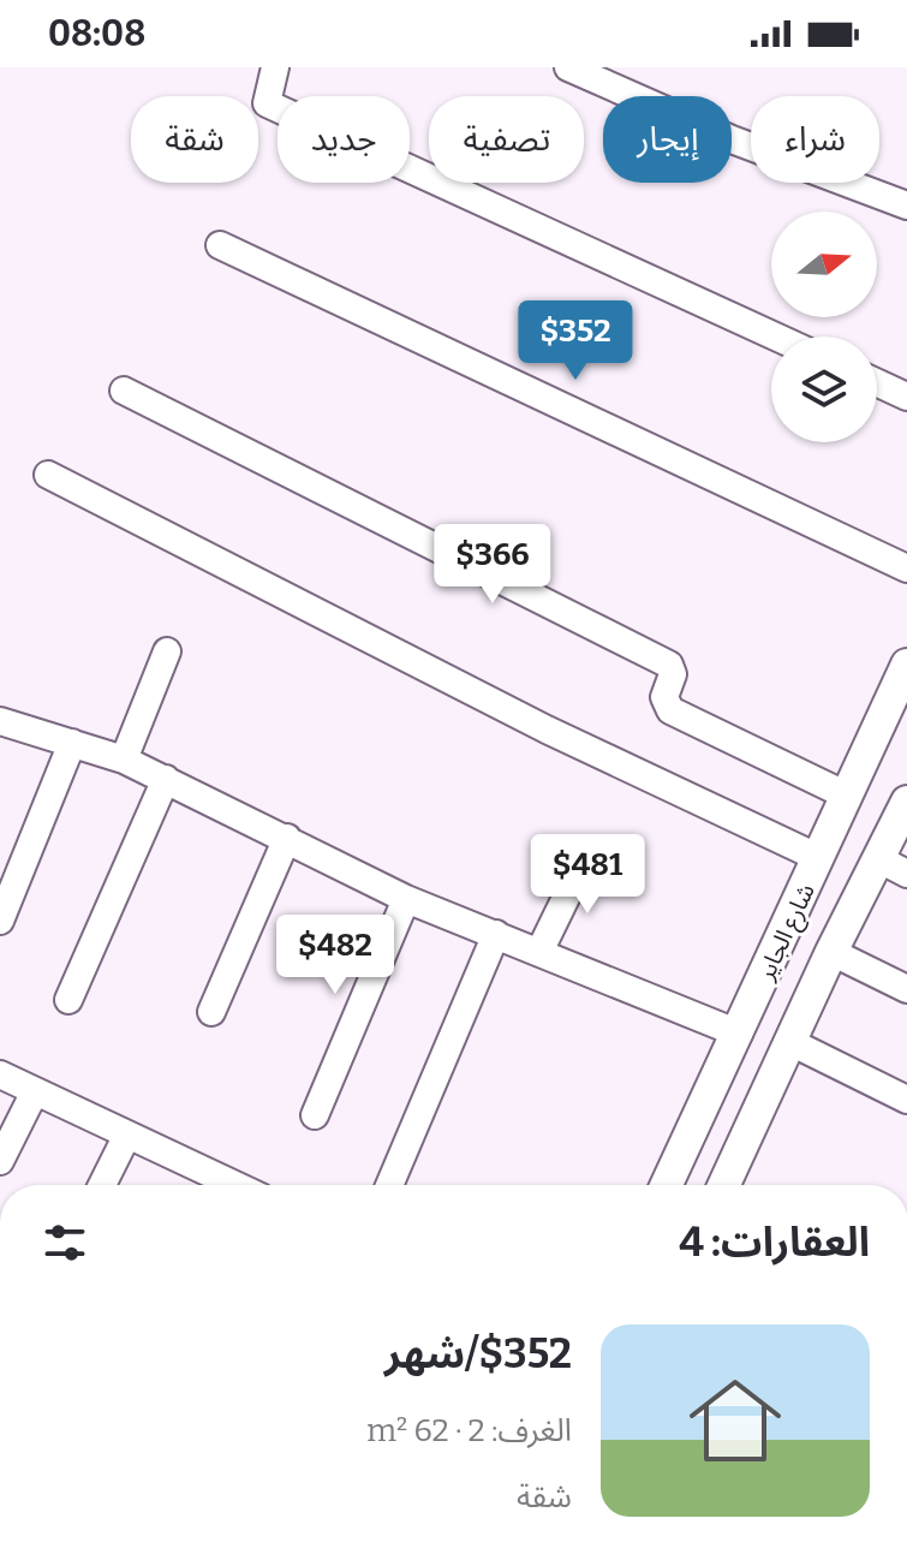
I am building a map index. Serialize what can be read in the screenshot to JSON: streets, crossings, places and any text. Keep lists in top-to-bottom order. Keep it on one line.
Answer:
{"streets":{"street":["شارع الجاير"]},"north":"right","page":{"status":"08:08","chip":["شراء","إيجار","تصفية","جديد","شقة"],"price":["$352","$366","$481","$482"],"heading":"العقارات: 4","list":[{"name":"$352/شهر","note":"الغرف: 2 · 62 m² · شقة"}]}}
